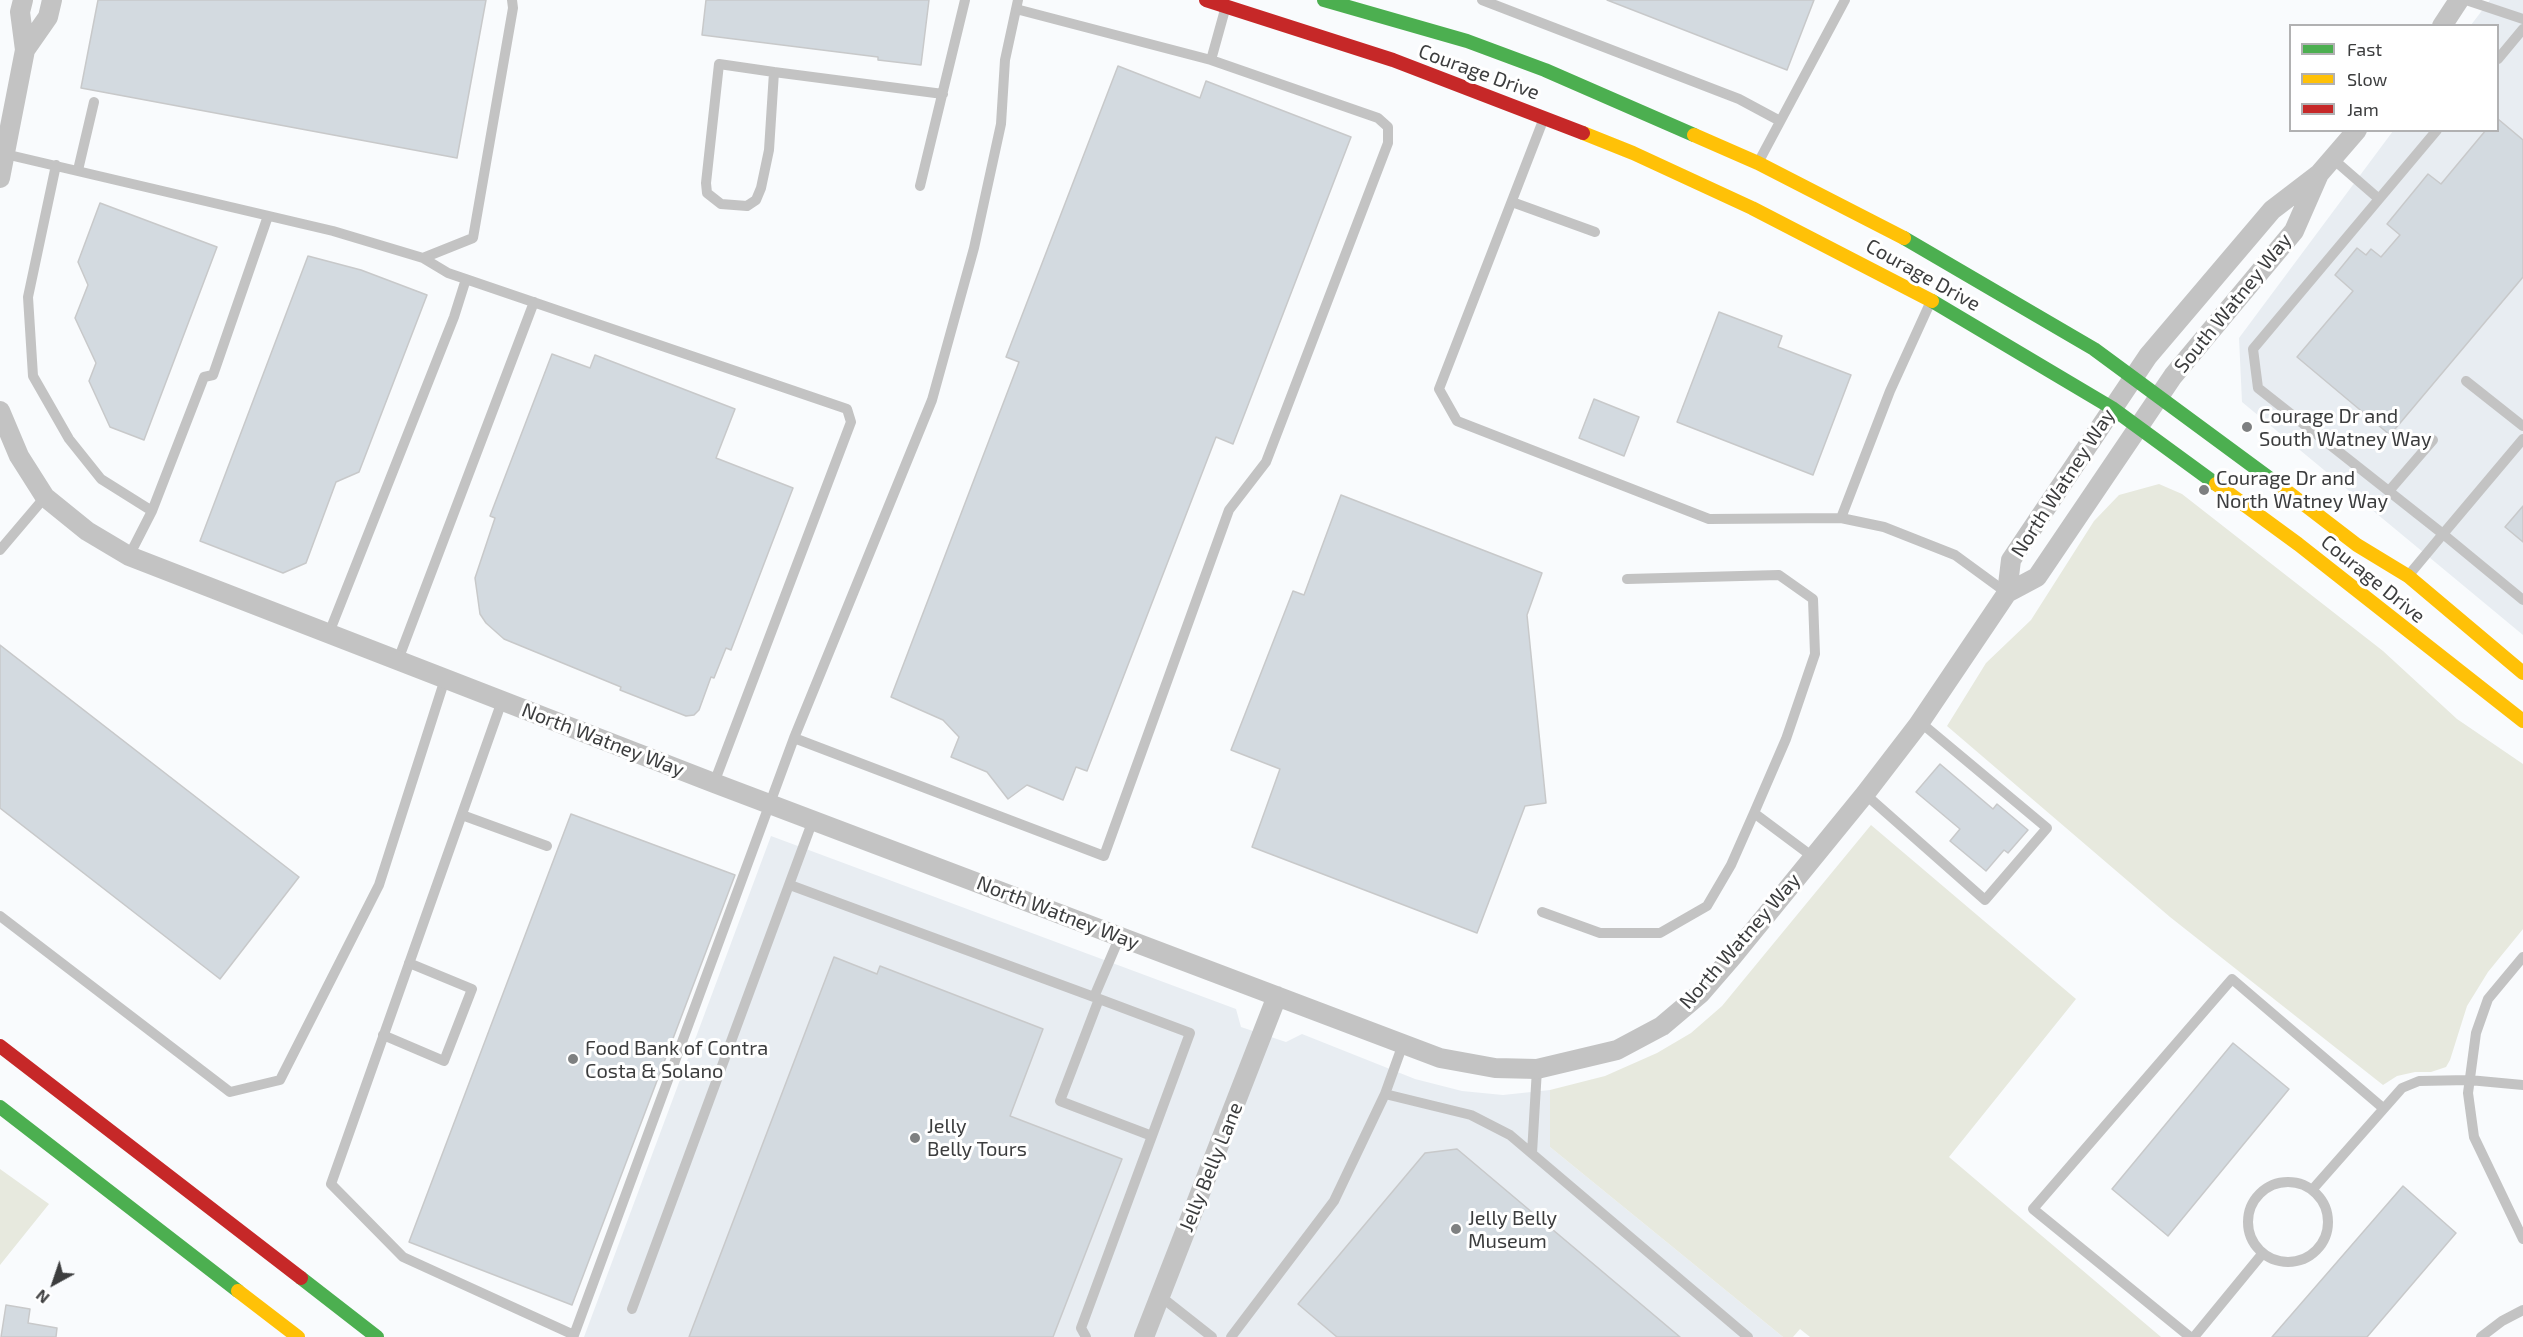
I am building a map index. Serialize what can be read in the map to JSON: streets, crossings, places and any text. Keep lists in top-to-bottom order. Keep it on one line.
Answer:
{"streets":{"main road":["Courage Drive"],"street":["South Watney Way","North Watney Way","Jelly Belly Lane"]},"crossings":[["Courage Drive","South Watney Way"],["Courage Drive","North Watney Way"],["South Watney Way","North Watney Way"],["North Watney Way","Jelly Belly Lane"]],"places":["Courage Dr and South Watney Way","Courage Dr and North Watney Way","Food Bank of Contra Costa & Solano","Jelly Belly Tours","Jelly Belly Museum"],"legend":["Fast","Slow","Jam"],"north":"bottom left"}
